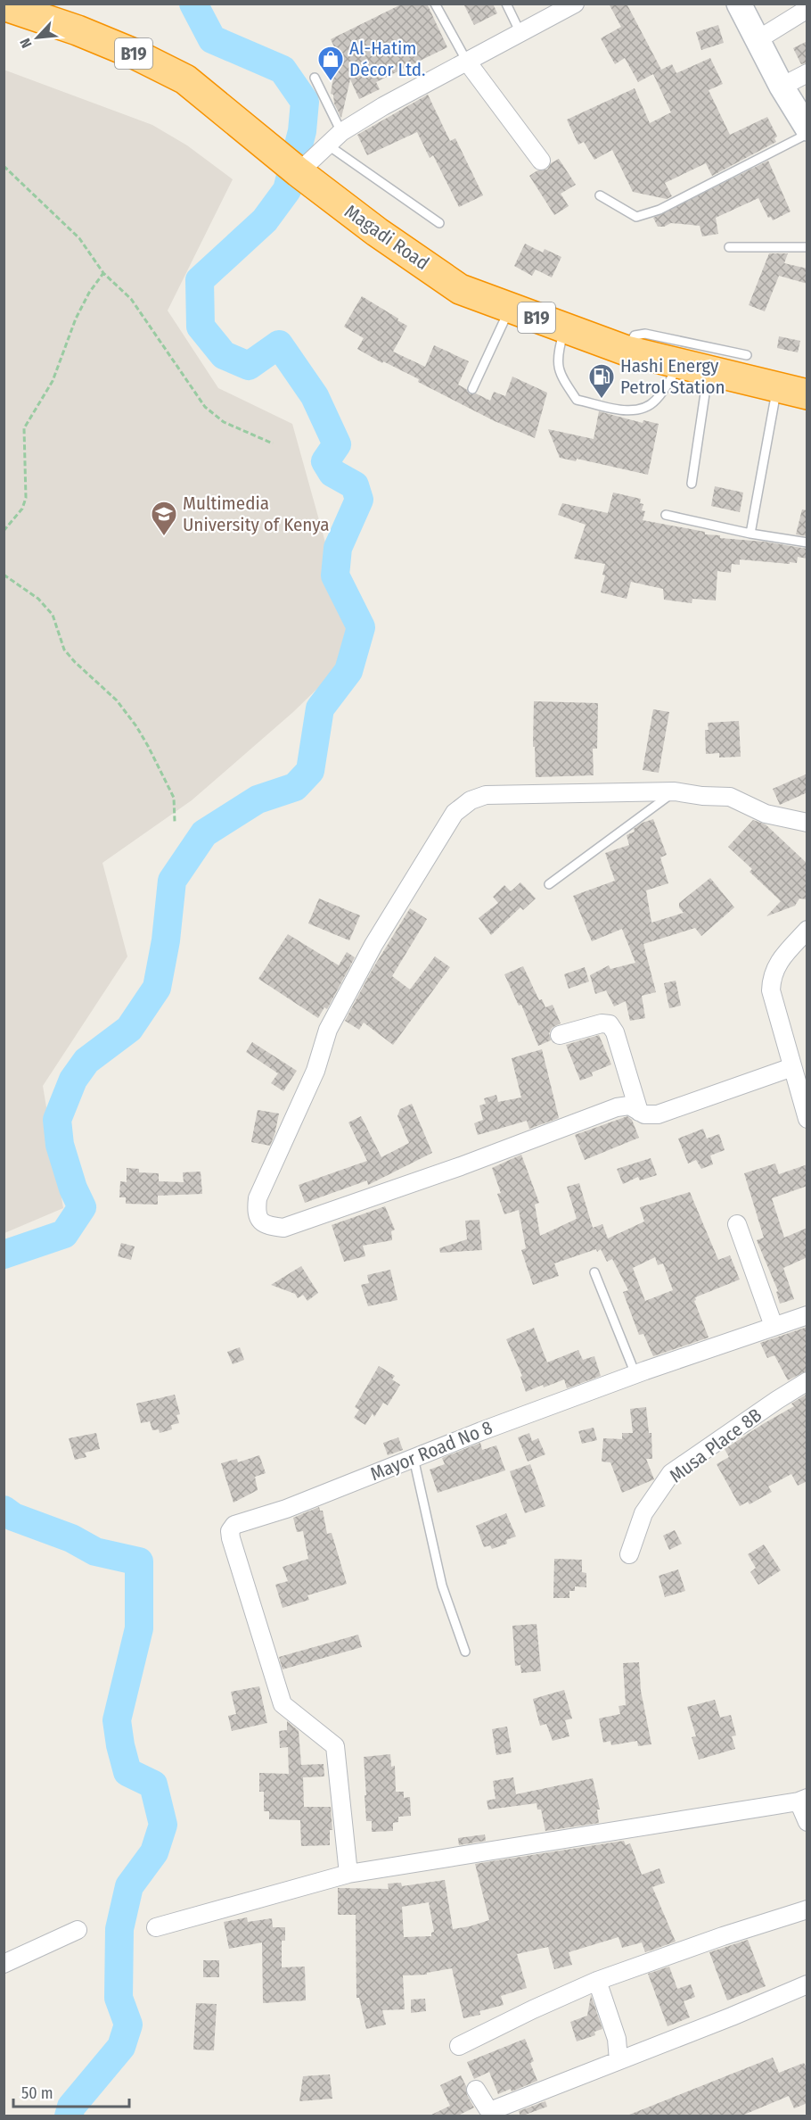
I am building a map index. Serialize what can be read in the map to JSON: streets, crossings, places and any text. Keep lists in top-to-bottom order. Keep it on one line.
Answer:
{"streets":{"highway":["B19","Magadi Road"],"street":["Musa Place 8B","Mayor Road No 8"]},"places":{"shop":["Al-Hatim Décor Ltd."],"fuel station":["Hashi Energy Petrol Station"],"school or university":["Multimedia University of Kenya"]},"scale_bar":"50 m","north":"bottom left"}
